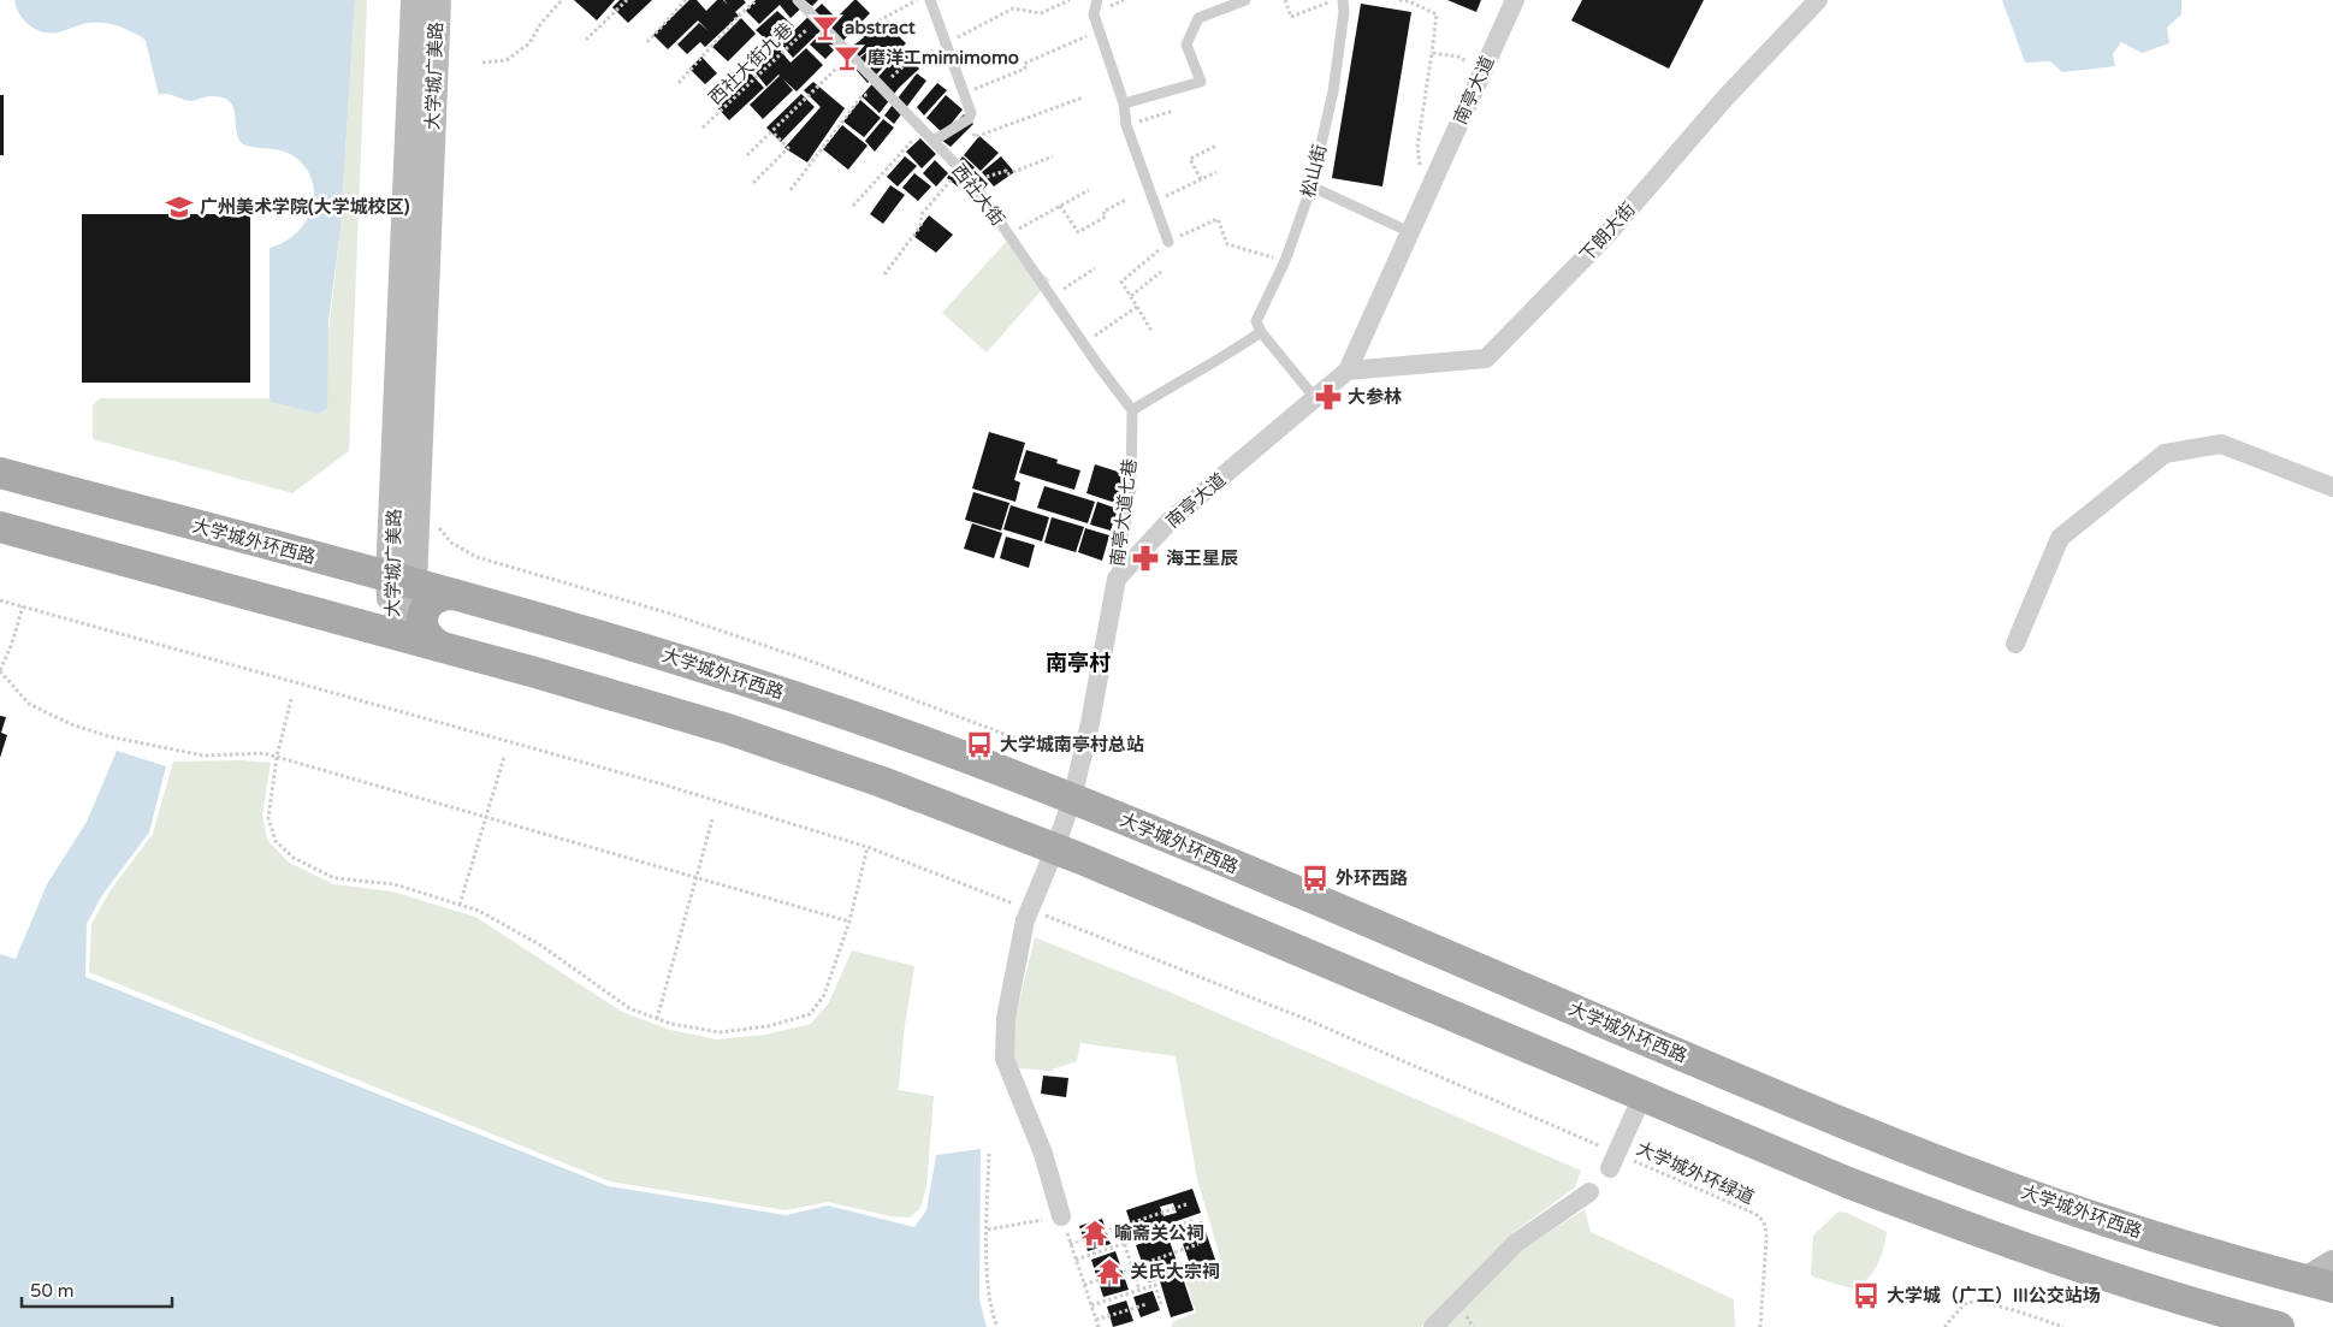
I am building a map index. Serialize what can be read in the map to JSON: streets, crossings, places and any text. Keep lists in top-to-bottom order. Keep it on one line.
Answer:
{"streets":{"main road":["大学城广美路","大学城外环西路"],"street":["南亭大道","下朗大街"],"lane":["松山街","西社大街","南亭大道七巷"],"path":["西社大街九巷","大学城外环绿道"]},"crossings":[["西社大街九巷","西社大街"],["大学城广美路","大学城外环西路"],["南亭大道","下朗大街"],["南亭大道","南亭大道七巷"],["西社大街","南亭大道七巷"]],"districts":["南亭村"],"places":{"bar":["abstract","磨洋工mimimomo"],"school or university":["广州美术学院(大学城校区)"],"pharmacy":["大参林","海王星辰"],"bus stop":["大学城南亭村总站","外环西路","大学城（广工）III公交站场"],"temple":["喻斋关公祠","关氏大宗祠"]},"scale_bar":"50 m"}
